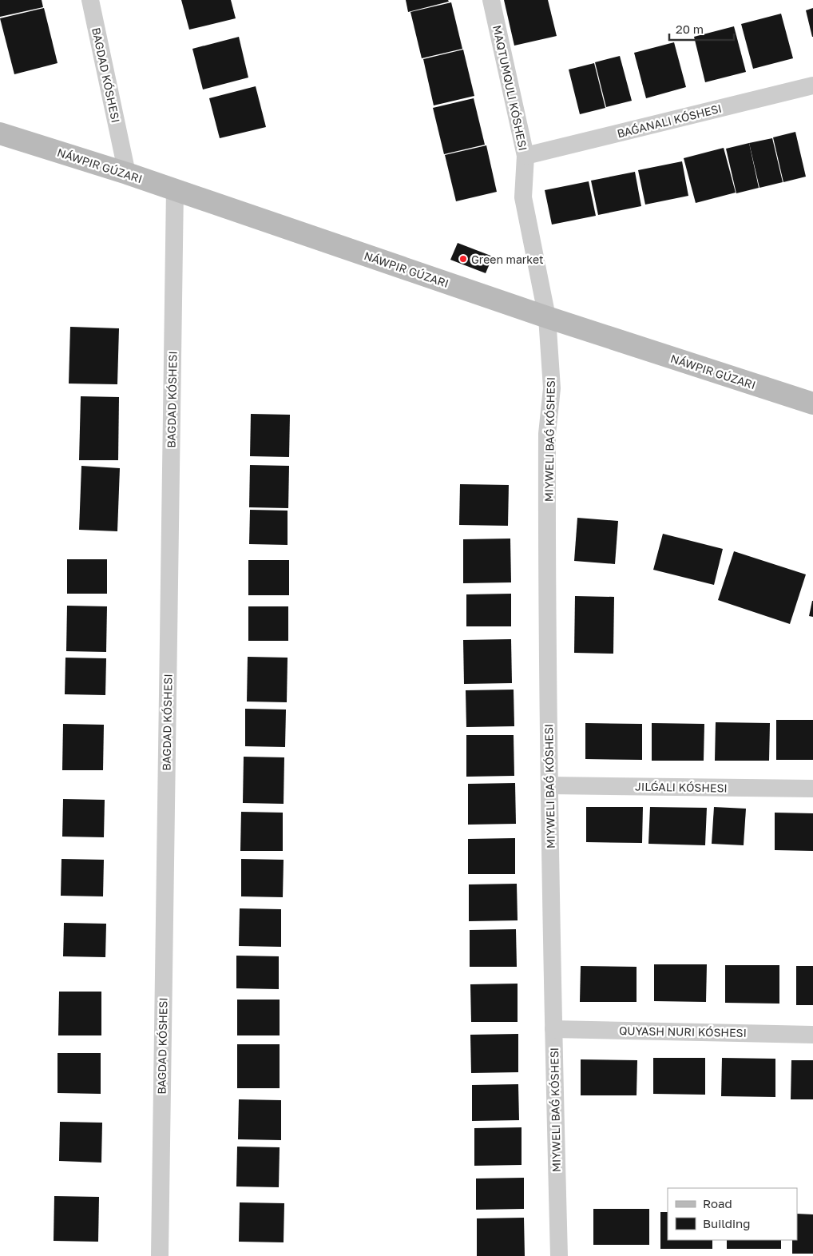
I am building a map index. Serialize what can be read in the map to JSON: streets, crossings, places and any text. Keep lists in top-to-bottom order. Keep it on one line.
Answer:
{"streets":{"street":["BAGDAD KÓSHESI","MIYWELI BAǴ KÓSHESI"]},"places":["Green market"],"legend":["Road","Building"],"scale_bar":"20 m"}
